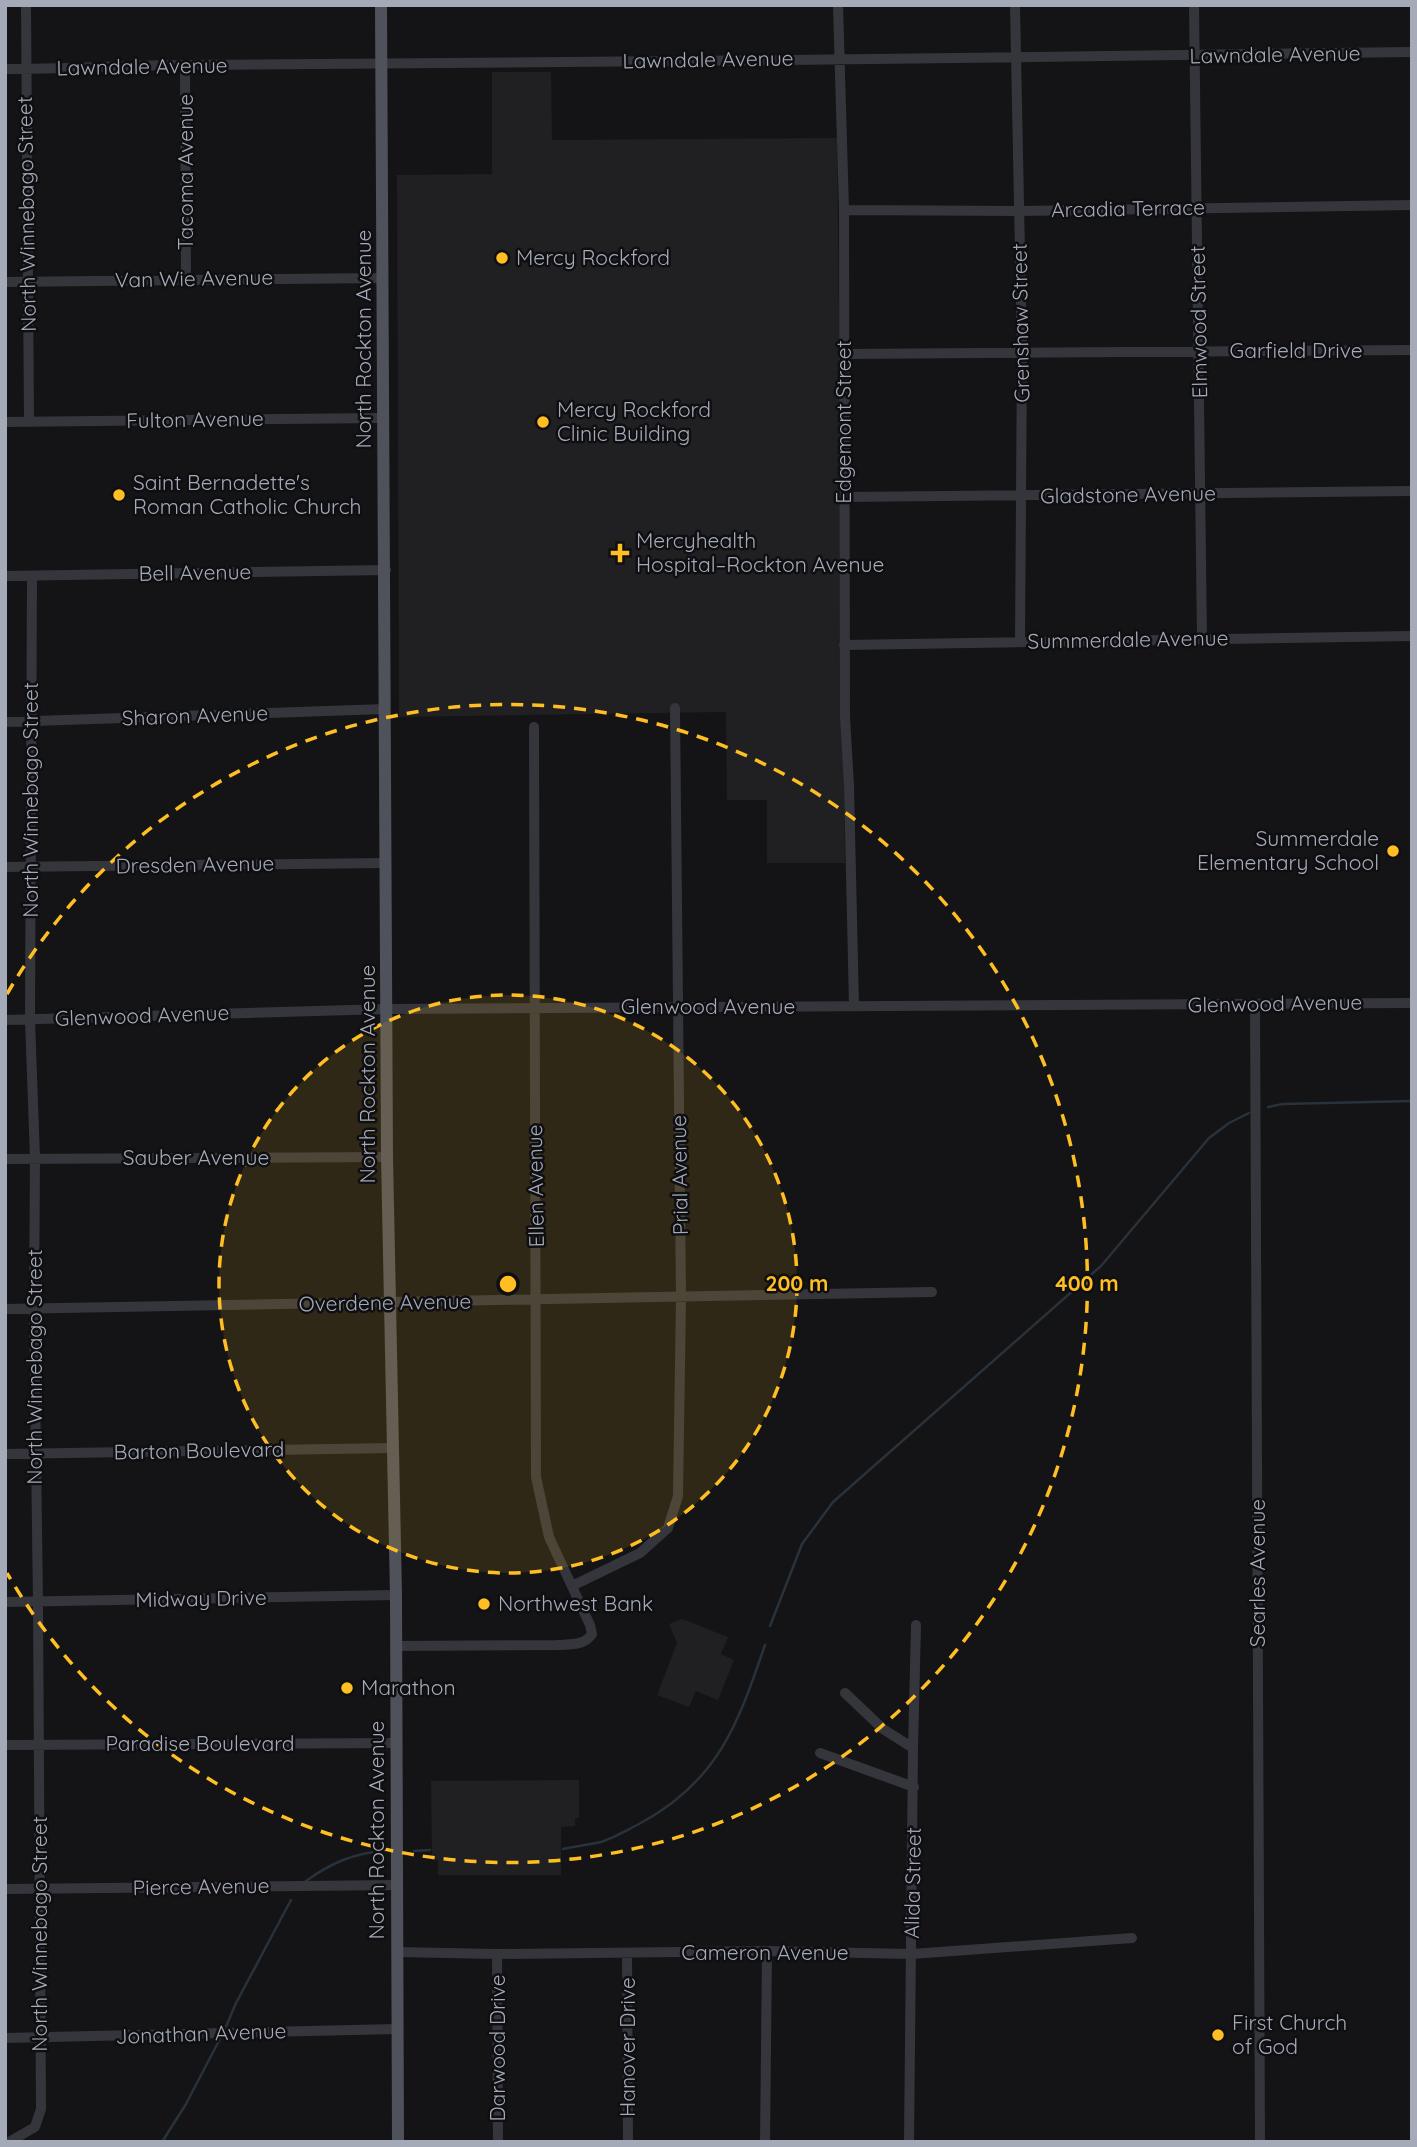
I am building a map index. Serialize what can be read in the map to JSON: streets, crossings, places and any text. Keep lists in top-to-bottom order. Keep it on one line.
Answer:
{"streets":{"main road":["North Rockton Avenue"],"street":["Lawndale Avenue","Tacoma Avenue","Arcadia Terrace","North Winnebago Street","Van Wie Avenue","Elmwood Street","Grenshaw Street","Garfield Drive","Fulton Avenue","Edgemont Street","Gladstone Avenue","Bell Avenue","Summerdale Avenue","Sharon Avenue","Dresden Avenue","Glenwood Avenue","Sauber Avenue","Prial Avenue","Ellen Avenue","Overdene Avenue","Barton Boulevard","Searles Avenue","Midway Drive","Paradise Boulevard","Alida Street","Pierce Avenue","Cameron Avenue","Jonathan Avenue","Hanover Drive","Darwood Drive"]},"crossings":[["Lawndale Avenue","Tacoma Avenue"],["Lawndale Avenue","North Winnebago Street"],["Lawndale Avenue","Elmwood Street"],["Lawndale Avenue","Grenshaw Street"],["Lawndale Avenue","North Rockton Avenue"],["Lawndale Avenue","Edgemont Street"],["Tacoma Avenue","Van Wie Avenue"],["Arcadia Terrace","Elmwood Street"],["Arcadia Terrace","Grenshaw Street"],["Arcadia Terrace","Edgemont Street"],["North Winnebago Street","Van Wie Avenue"],["North Winnebago Street","Fulton Avenue"],["North Winnebago Street","Bell Avenue"],["North Winnebago Street","Sharon Avenue"],["North Winnebago Street","Dresden Avenue"],["North Winnebago Street","Glenwood Avenue"],["North Winnebago Street","Sauber Avenue"],["North Winnebago Street","Overdene Avenue"],["North Winnebago Street","Barton Boulevard"],["North Winnebago Street","Midway Drive"],["North Winnebago Street","Paradise Boulevard"],["North Winnebago Street","Pierce Avenue"],["North Winnebago Street","Jonathan Avenue"],["Van Wie Avenue","North Rockton Avenue"],["Elmwood Street","Garfield Drive"],["Elmwood Street","Gladstone Avenue"],["Elmwood Street","Summerdale Avenue"],["Grenshaw Street","Garfield Drive"],["Grenshaw Street","Gladstone Avenue"],["Grenshaw Street","Summerdale Avenue"],["North Rockton Avenue","Fulton Avenue"],["North Rockton Avenue","Bell Avenue"],["North Rockton Avenue","Sharon Avenue"],["North Rockton Avenue","Dresden Avenue"],["North Rockton Avenue","Glenwood Avenue"],["North Rockton Avenue","Sauber Avenue"],["North Rockton Avenue","Ellen Avenue"],["North Rockton Avenue","Overdene Avenue"],["North Rockton Avenue","Barton Boulevard"],["North Rockton Avenue","Midway Drive"],["North Rockton Avenue","Paradise Boulevard"],["North Rockton Avenue","Pierce Avenue"],["North Rockton Avenue","Cameron Avenue"],["North Rockton Avenue","Jonathan Avenue"],["Garfield Drive","Edgemont Street"],["Edgemont Street","Gladstone Avenue"],["Edgemont Street","Summerdale Avenue"],["Edgemont Street","Glenwood Avenue"],["Glenwood Avenue","Prial Avenue"],["Glenwood Avenue","Ellen Avenue"],["Glenwood Avenue","Searles Avenue"],["Prial Avenue","Ellen Avenue"],["Prial Avenue","Overdene Avenue"],["Ellen Avenue","Overdene Avenue"],["Alida Street","Cameron Avenue"],["Cameron Avenue","Hanover Drive"],["Cameron Avenue","Darwood Drive"]],"places":{"other":["Mercy Rockford","Mercy Rockford Clinic Building","Saint Bernadette's Roman Catholic Church","Summerdale Elementary School","Northwest Bank","Marathon","First Church of God"],"health":["Mercyhealth Hospital–Rockton Avenue"]},"rings":["200 m","400 m"]}
